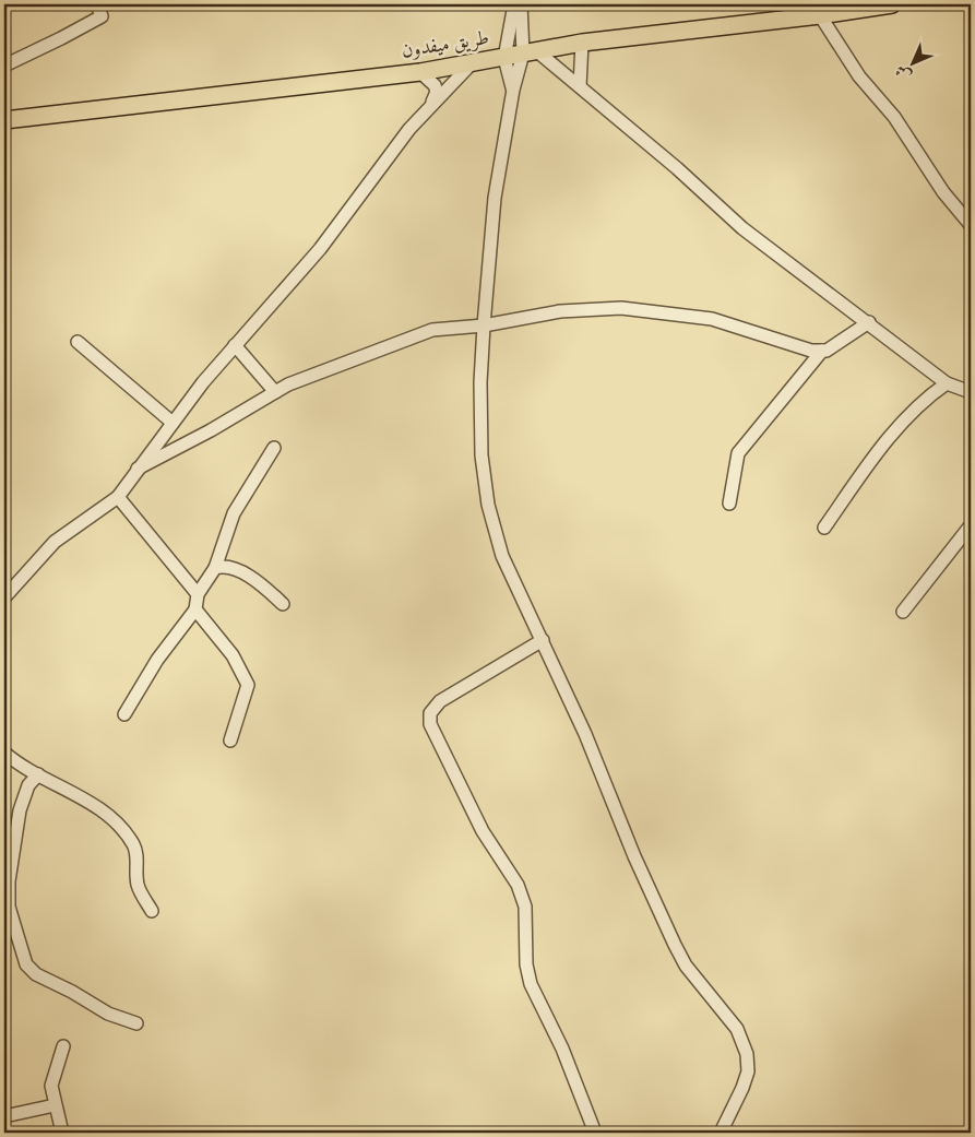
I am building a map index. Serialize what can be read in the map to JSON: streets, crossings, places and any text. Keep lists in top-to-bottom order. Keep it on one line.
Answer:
{"streets":{"main road":["طريق ميفدون"]},"north":"bottom left"}
